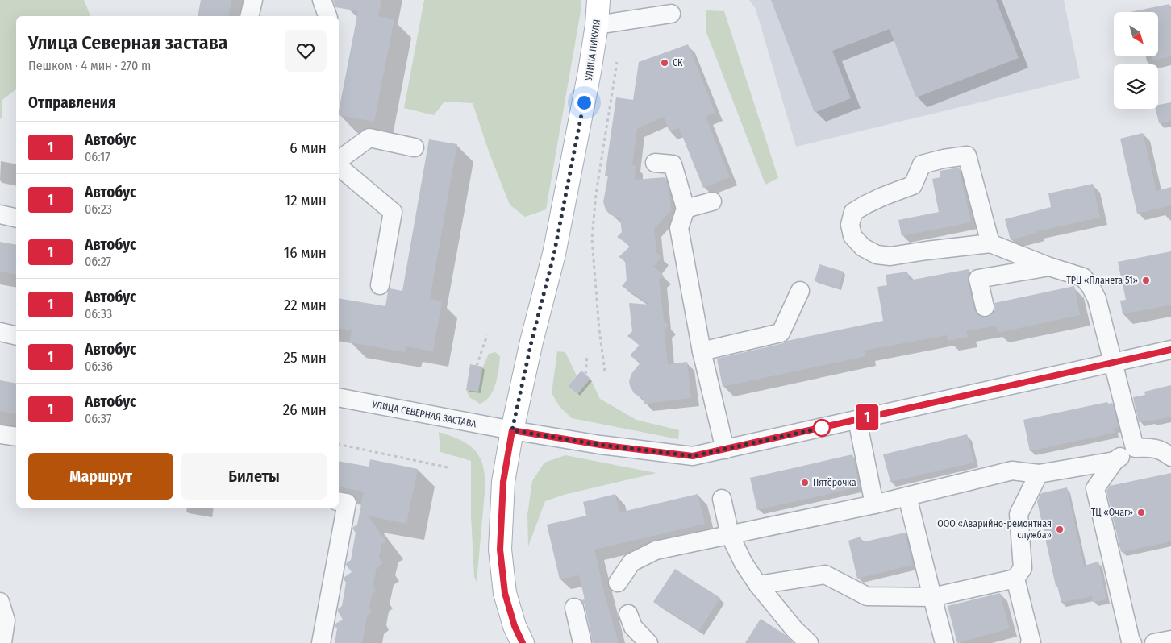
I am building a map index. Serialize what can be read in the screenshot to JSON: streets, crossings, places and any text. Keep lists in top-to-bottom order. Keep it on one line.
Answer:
{"streets":{"main road":["УЛИЦА ПИКУЛЯ"],"street":["УЛИЦА СЕВЕРНАЯ ЗАСТАВА"]},"crossings":[["УЛИЦА ПИКУЛЯ","УЛИЦА СЕВЕРНАЯ ЗАСТАВА"]],"places":["СК","ТРЦ «Планета 51»","Пятёрочка","ТЦ «Очаг»","ООО «Аварийно-ремонтная служба»"],"lines":["bus line 1"],"north":"bottom right","page":{"on_map":"1","heading":[["Улица Северная застава","Пешком · 4 мин · 270 m"],"Отправления"],"list":[{"mark":"1","name":"Автобус","note":"06:17","value":"6 мин"},{"mark":"1","name":"Автобус","note":"06:23","value":"12 мин"},{"mark":"1","name":"Автобус","note":"06:27","value":"16 мин"},{"mark":"1","name":"Автобус","note":"06:33","value":"22 мин"},{"mark":"1","name":"Автобус","note":"06:36","value":"25 мин"},{"mark":"1","name":"Автобус","note":"06:37","value":"26 мин"}],"buttons":["Маршрут","Билеты"]}}
